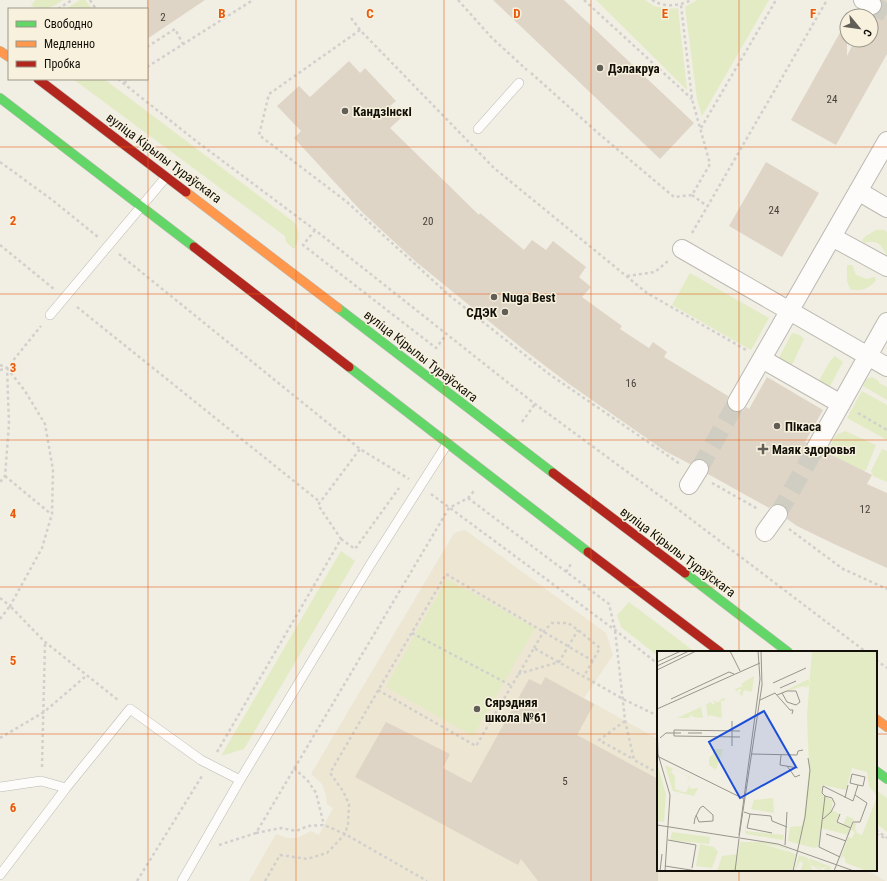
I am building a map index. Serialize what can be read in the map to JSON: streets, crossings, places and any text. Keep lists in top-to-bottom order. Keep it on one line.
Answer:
{"streets":{"main road":["вуліца Кірылы Тураўскага"]},"places":{"other":["Дэлакруа","Кандзінскі","Nuga Best","СДЭК","Пікаса","Сярэдняя школа №61"],"health":["Маяк здоровья"]},"house_numbers":["2","24","24","20","16","12","5"],"legend":["Свободно","Медленно","Пробка"],"north":"bottom right","grid":{"columns":["B","C","D","E","F"],"rows":["2","3","4","5","6"]}}
